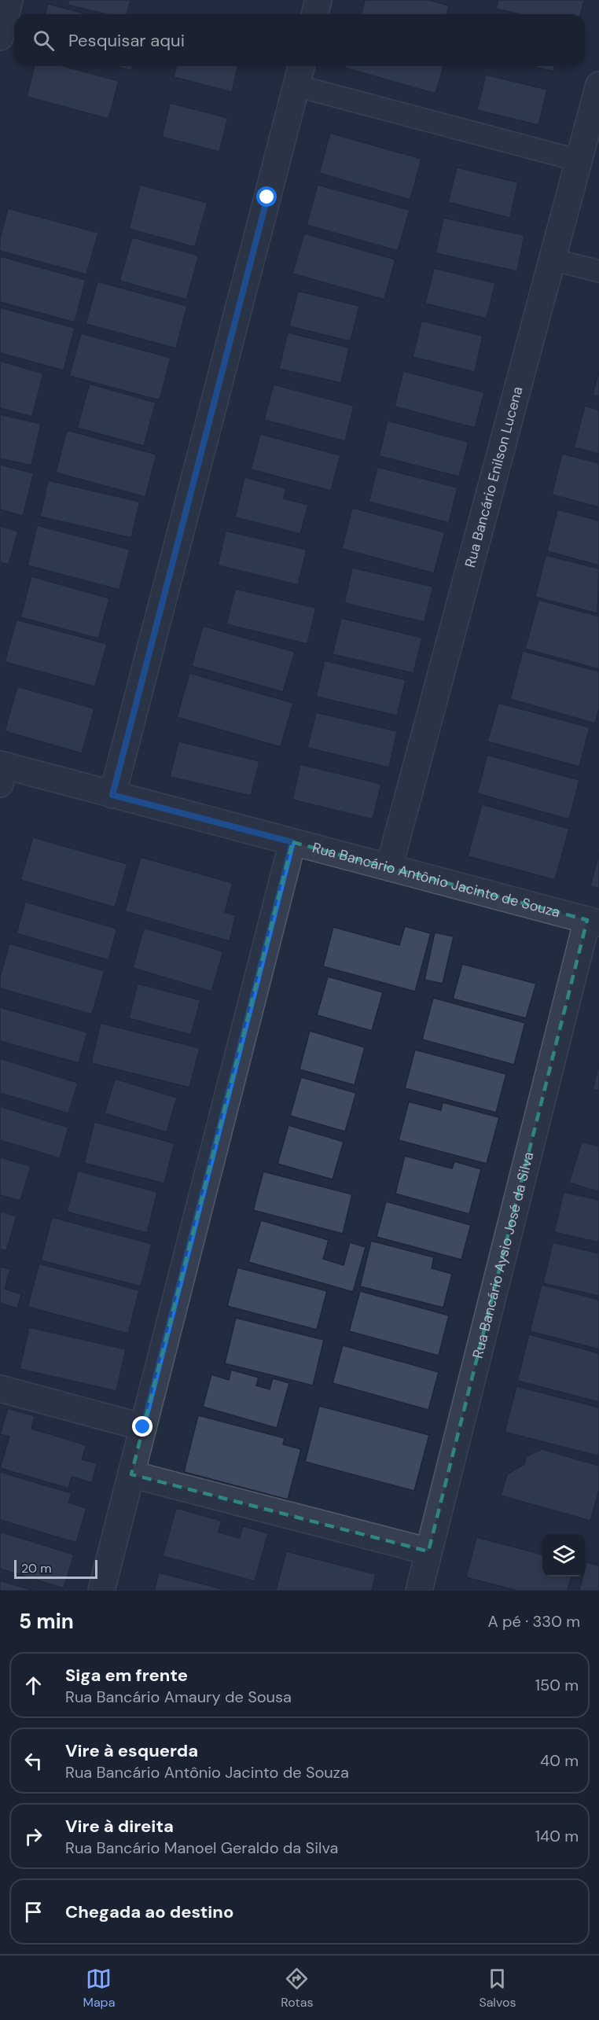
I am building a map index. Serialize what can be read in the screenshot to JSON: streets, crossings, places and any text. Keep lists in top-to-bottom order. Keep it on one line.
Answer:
{"streets":{"street":["Rua Bancário Enilson Lucena","Rua Bancário Antônio Jacinto de Souza","Rua Bancário Aysio José da Silva"]},"crossings":[["Rua Bancário Enilson Lucena","Rua Bancário Antônio Jacinto de Souza"],["Rua Bancário Antônio Jacinto de Souza","Rua Bancário Aysio José da Silva"]],"scale_bar":"20 m","page":{"search":"Pesquisar aqui","scale":"20 m","heading":["5 min","A pé · 330 m"],"list":[["Siga em frente","Rua Bancário Amaury de Sousa","150 m"],["Vire à esquerda","Rua Bancário Antônio Jacinto de Souza","40 m"],["Vire à direita","Rua Bancário Manoel Geraldo da Silva","140 m"],"Chegada ao destino"],"nav":["Mapa","Rotas","Salvos"]}}
